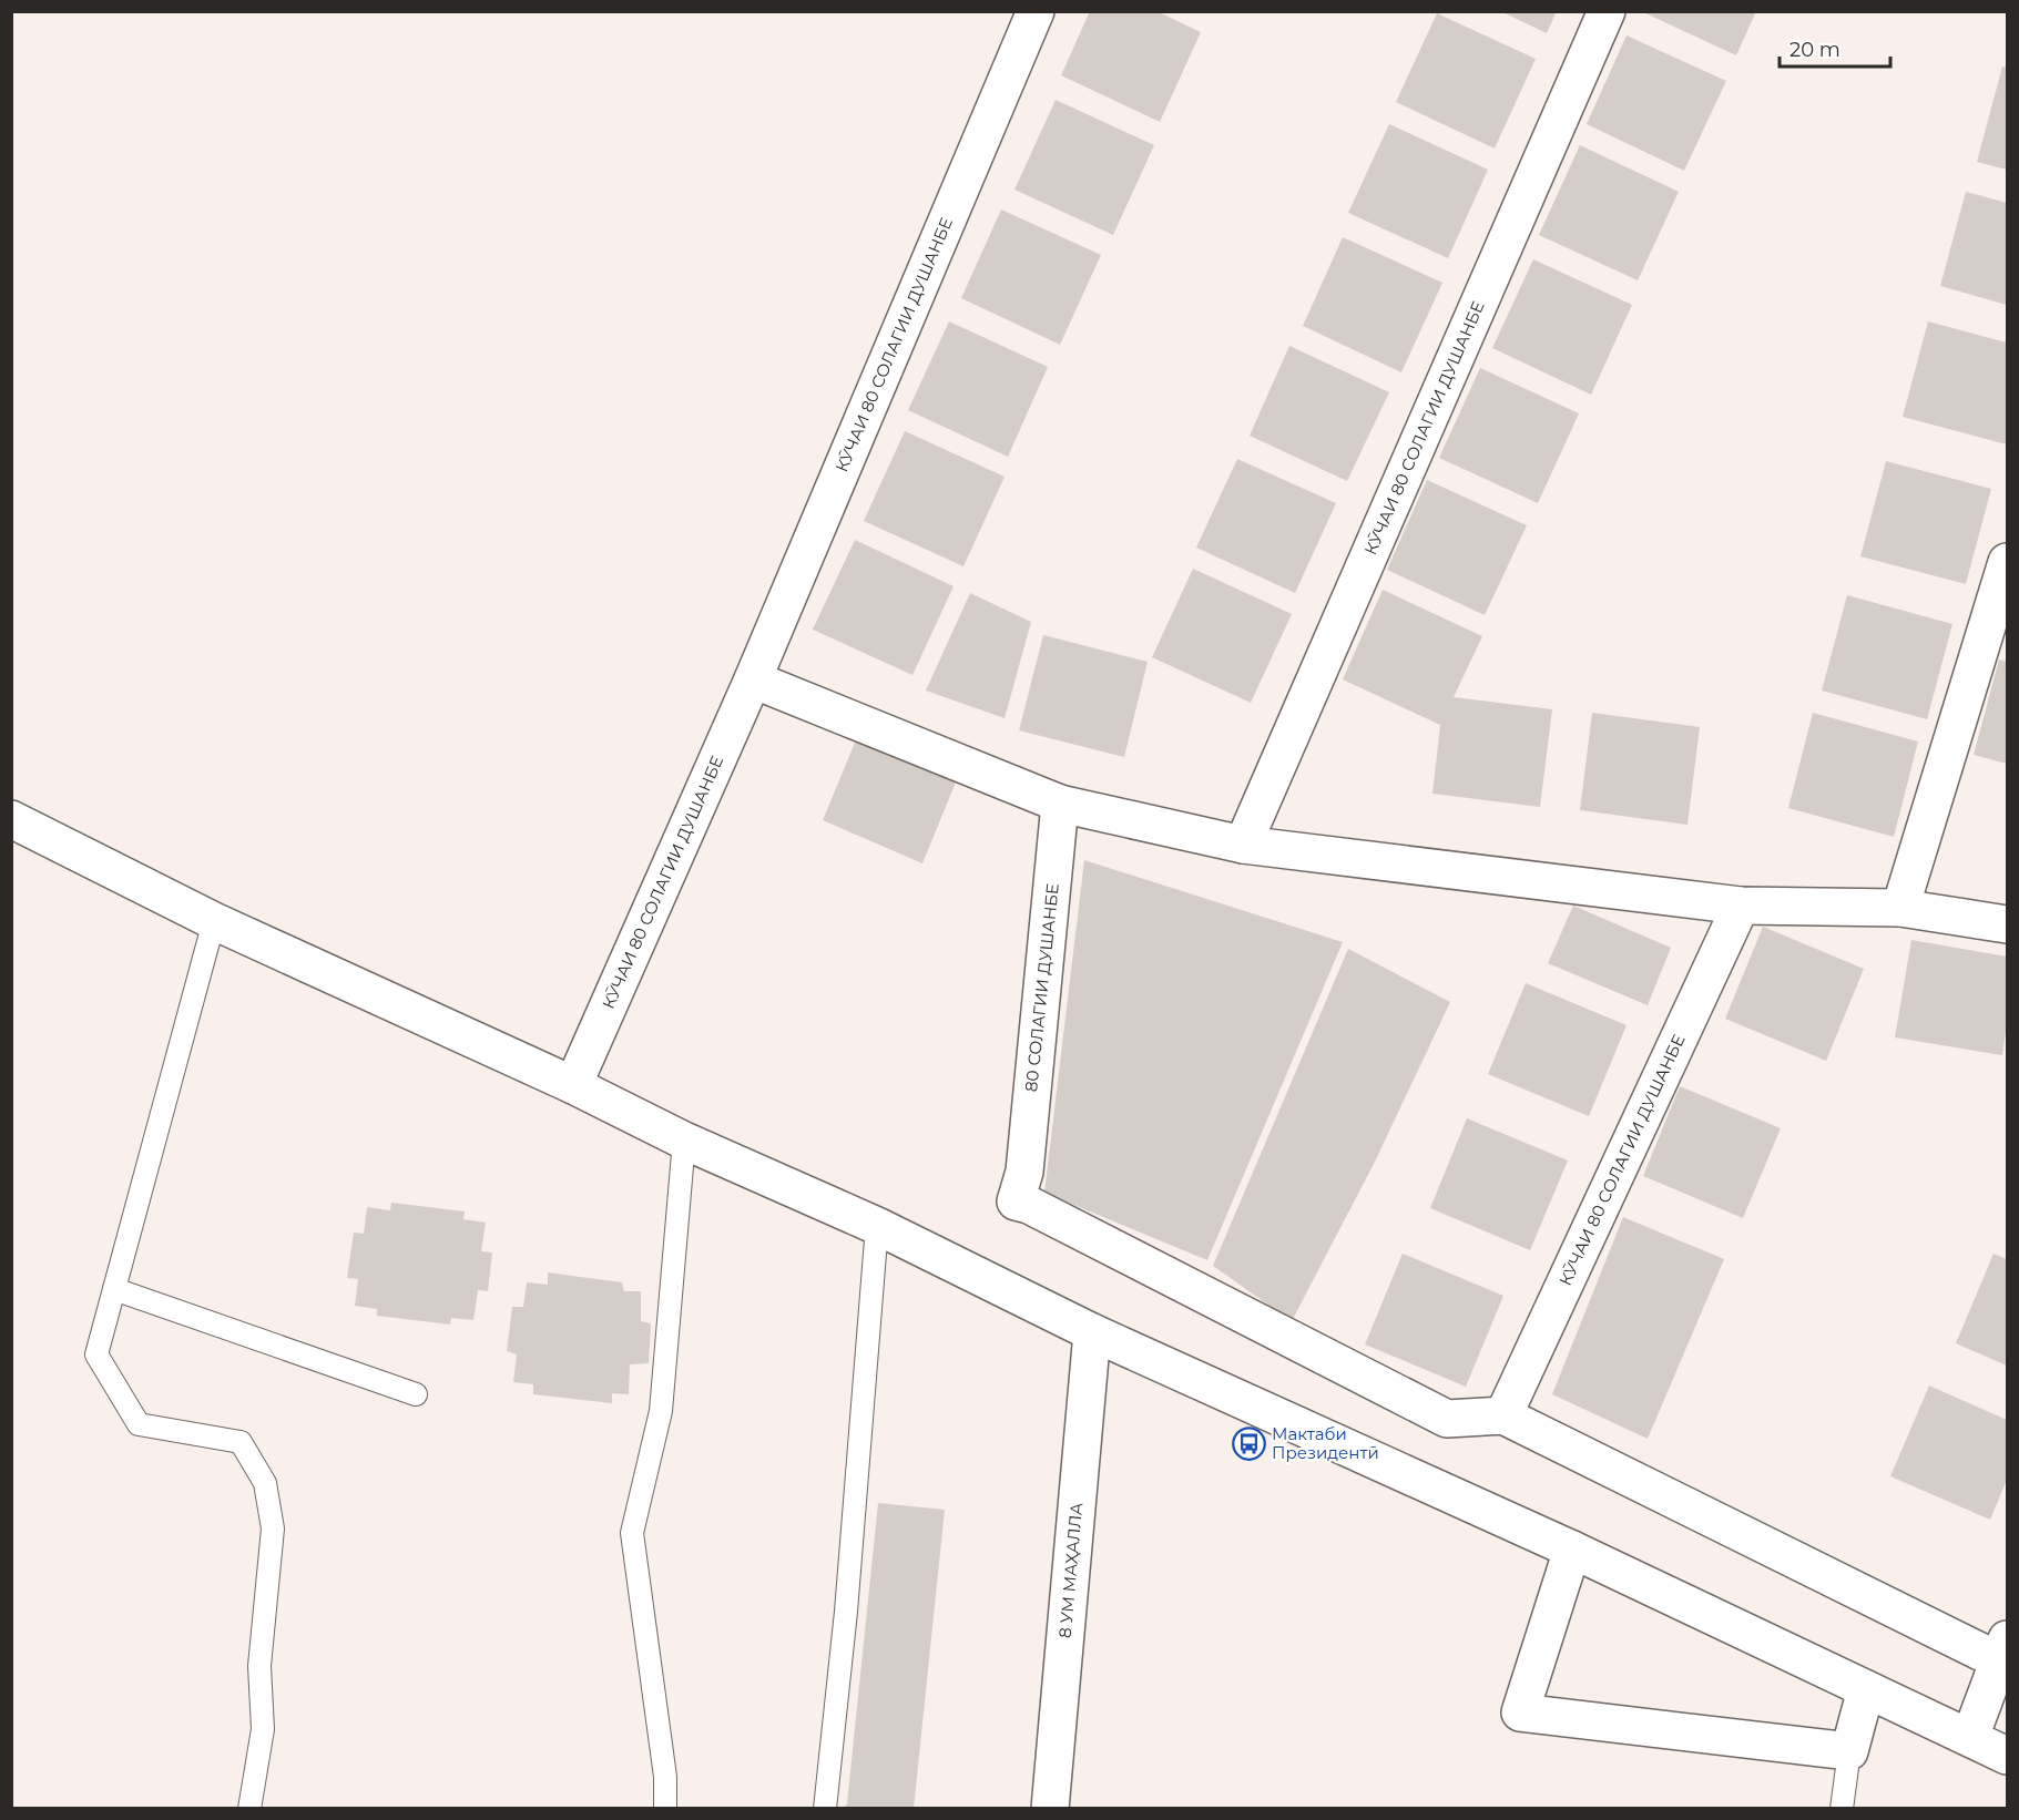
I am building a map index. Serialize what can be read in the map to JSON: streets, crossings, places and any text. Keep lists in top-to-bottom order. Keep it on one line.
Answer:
{"streets":{"street":["КӮЧАИ 80 СОЛАГИИ ДУШАНБЕ","80 СОЛАГИИ ДУШАНБЕ","8 УМ МАҲАЛЛА"]},"crossings":[["КӮЧАИ 80 СОЛАГИИ ДУШАНБЕ","80 СОЛАГИИ ДУШАНБЕ"]],"places":{"bus stop":["Мактаби Президентӣ"]},"scale_bar":"20 m"}
